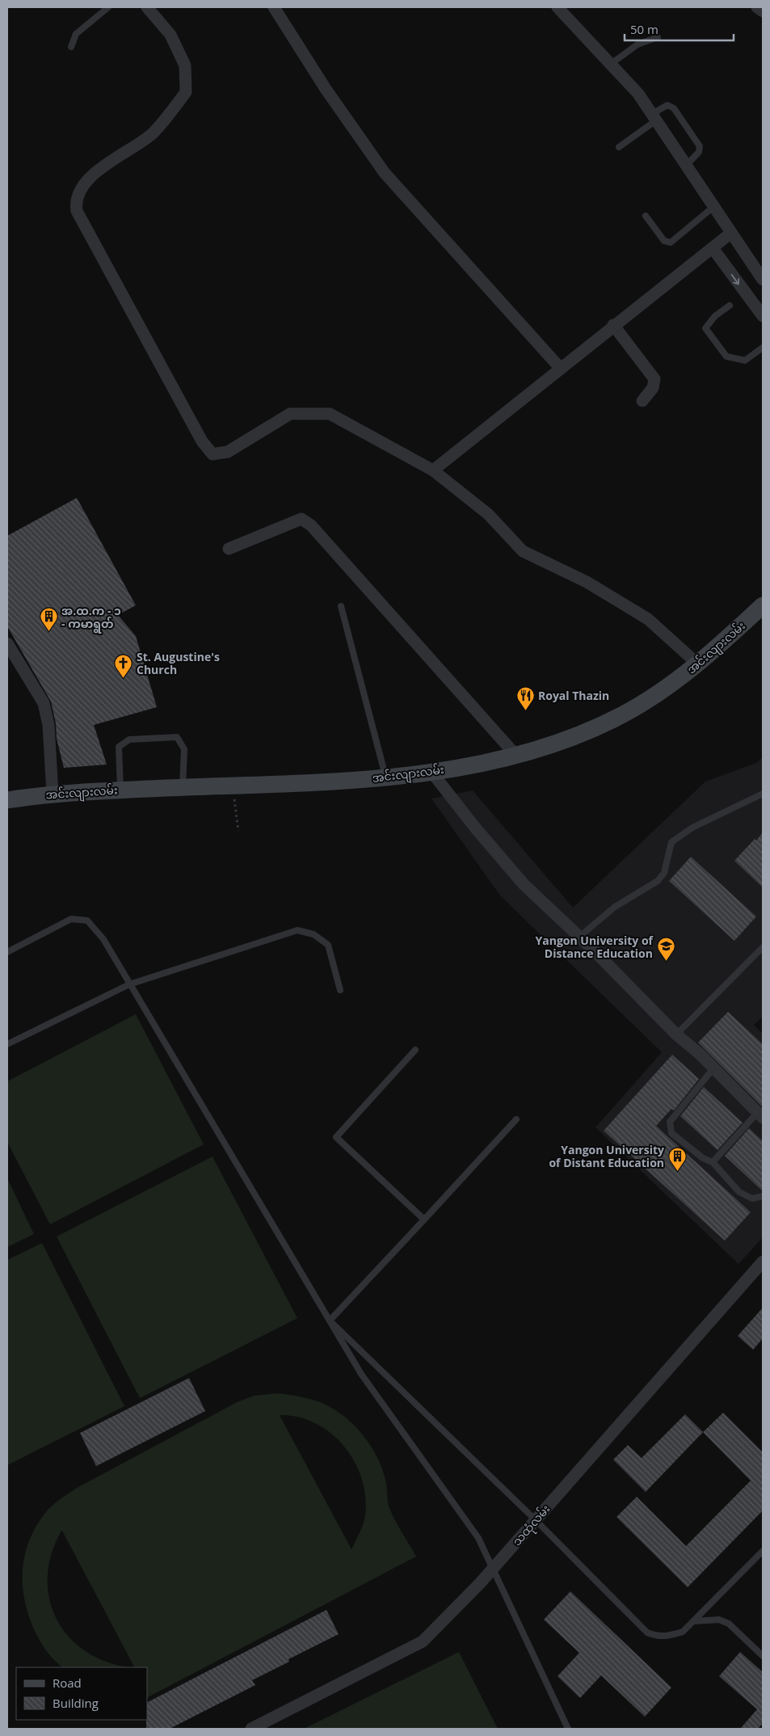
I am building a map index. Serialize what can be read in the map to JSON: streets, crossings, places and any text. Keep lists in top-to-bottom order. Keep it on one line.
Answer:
{"streets":{"main road":["အင်းလျားလမ်း"],"street":["သထုံလမ်း"]},"places":{"building":["အ.ထ.က - ၁ - ကမာရွတ်","Yangon University of Distant Education"],"church":["St. Augustine's Church"],"restaurant":["Royal Thazin"],"school or university":["Yangon University of Distance Education"]},"legend":["Road","Building"],"scale_bar":"50 m"}
